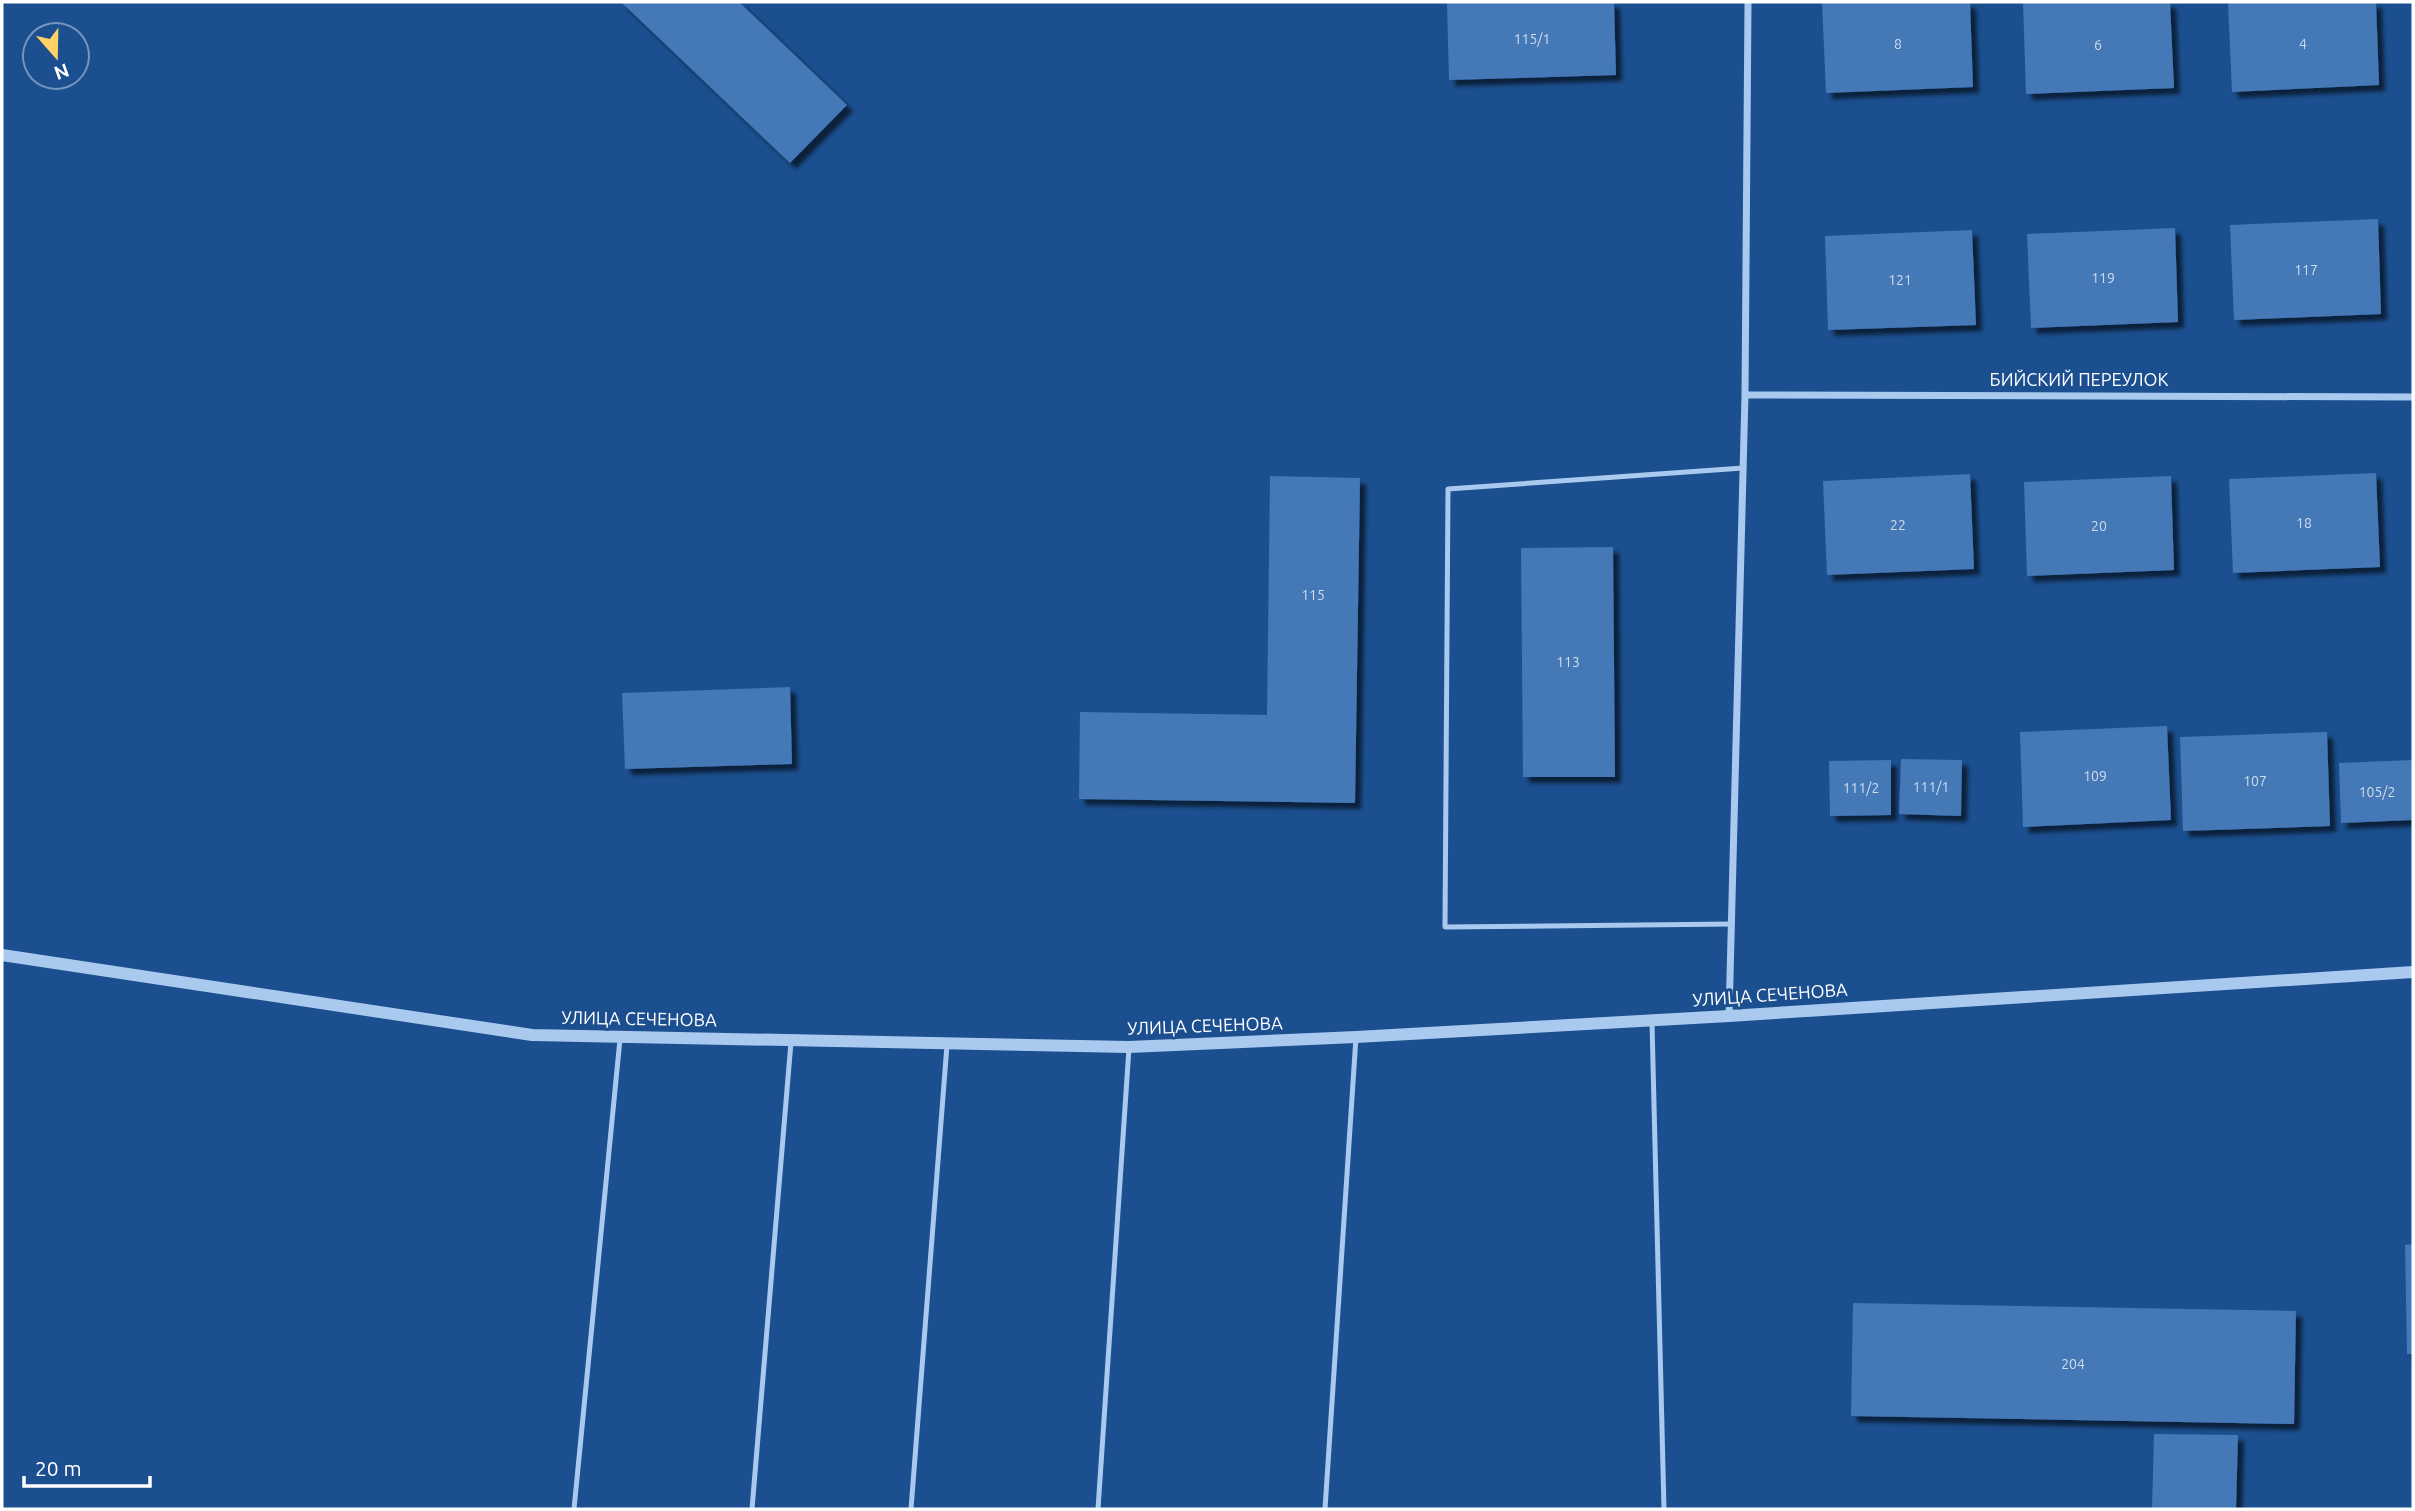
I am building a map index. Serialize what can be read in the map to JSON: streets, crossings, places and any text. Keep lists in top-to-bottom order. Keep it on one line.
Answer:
{"streets":{"street":["БИЙСКИЙ ПЕРЕУЛОК","УЛИЦА СЕЧЕНОВА"]},"house_numbers":["115/1","8","4","6","117","119","121","18","22","20","115","113","109","107","111/1","111/2","105/2","204"],"scale_bar":"20 m","north":"bottom"}
